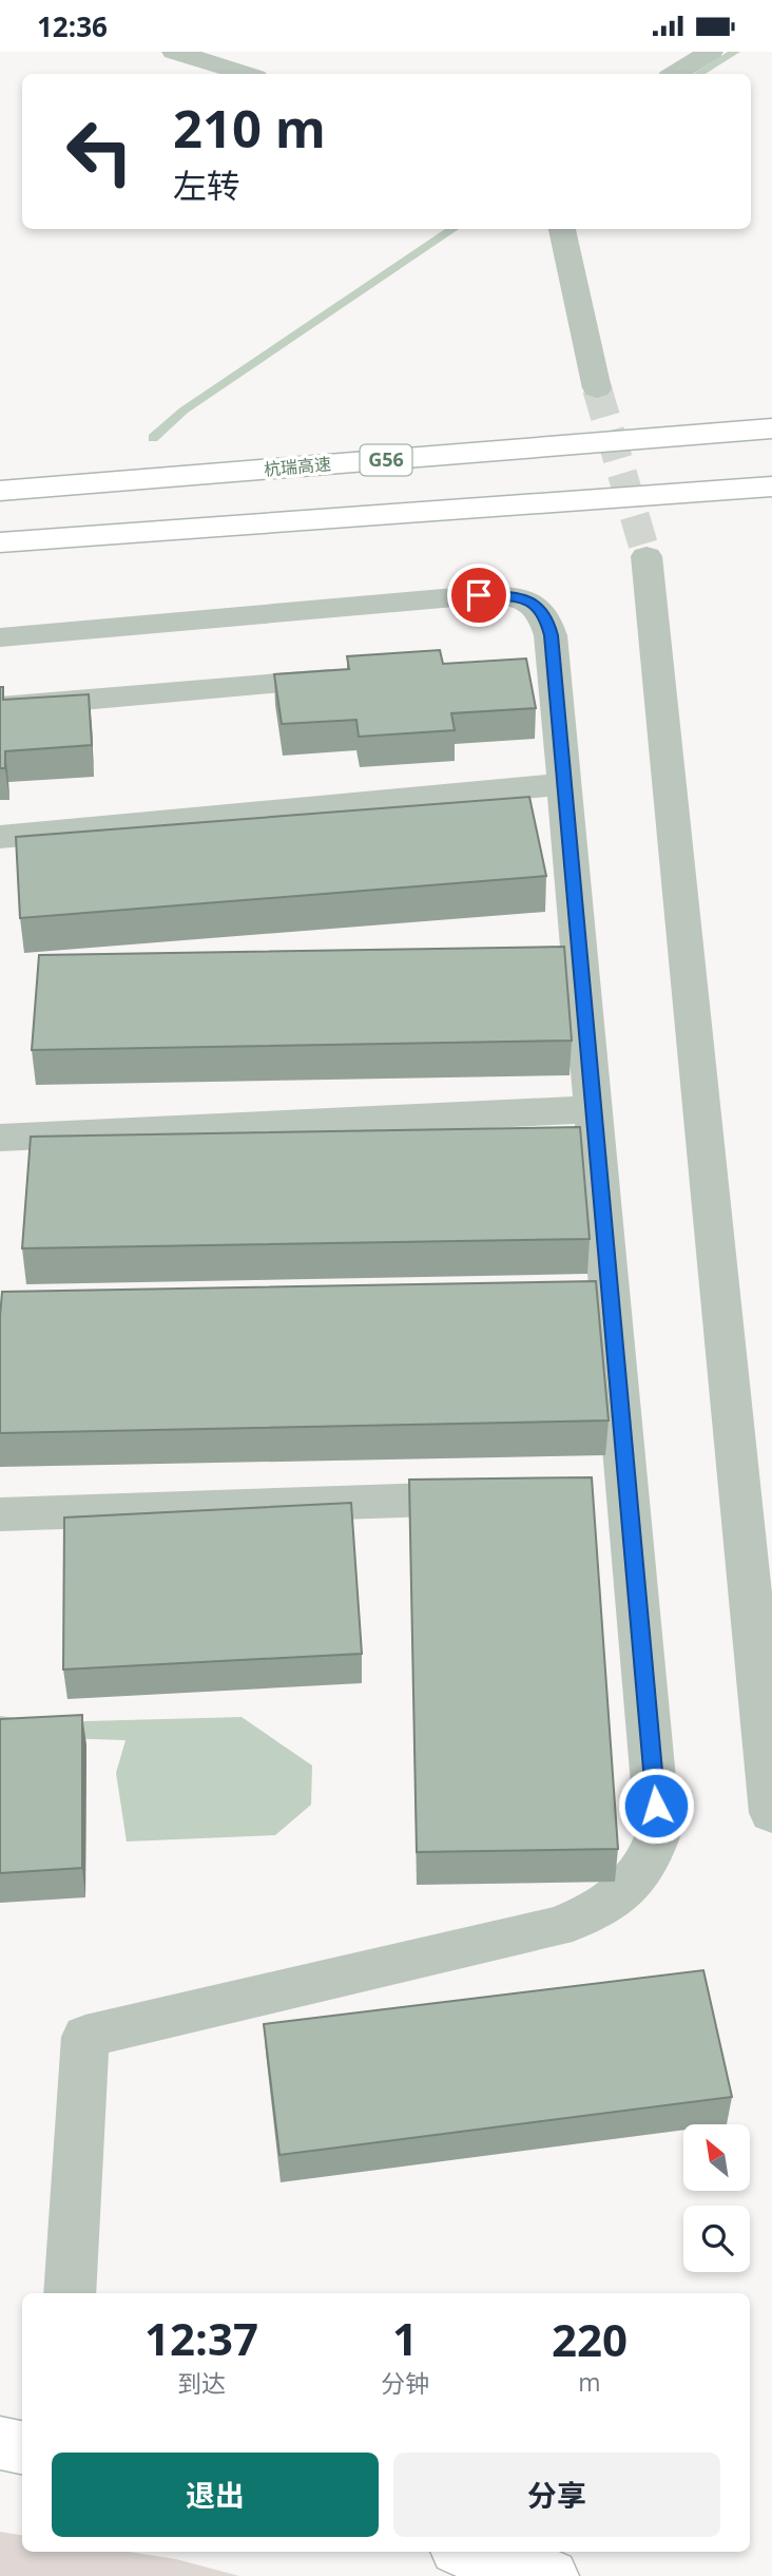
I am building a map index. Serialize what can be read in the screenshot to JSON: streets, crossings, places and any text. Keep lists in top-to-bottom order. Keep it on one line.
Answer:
{"streets":{"main road":["G56","杭瑞高速"]},"north":"top left","page":{"status":"12:36","turn":["210 m","左转"],"eta":["12:37","到达","1","分钟","220","m"],"buttons":["退出","分享"]}}
